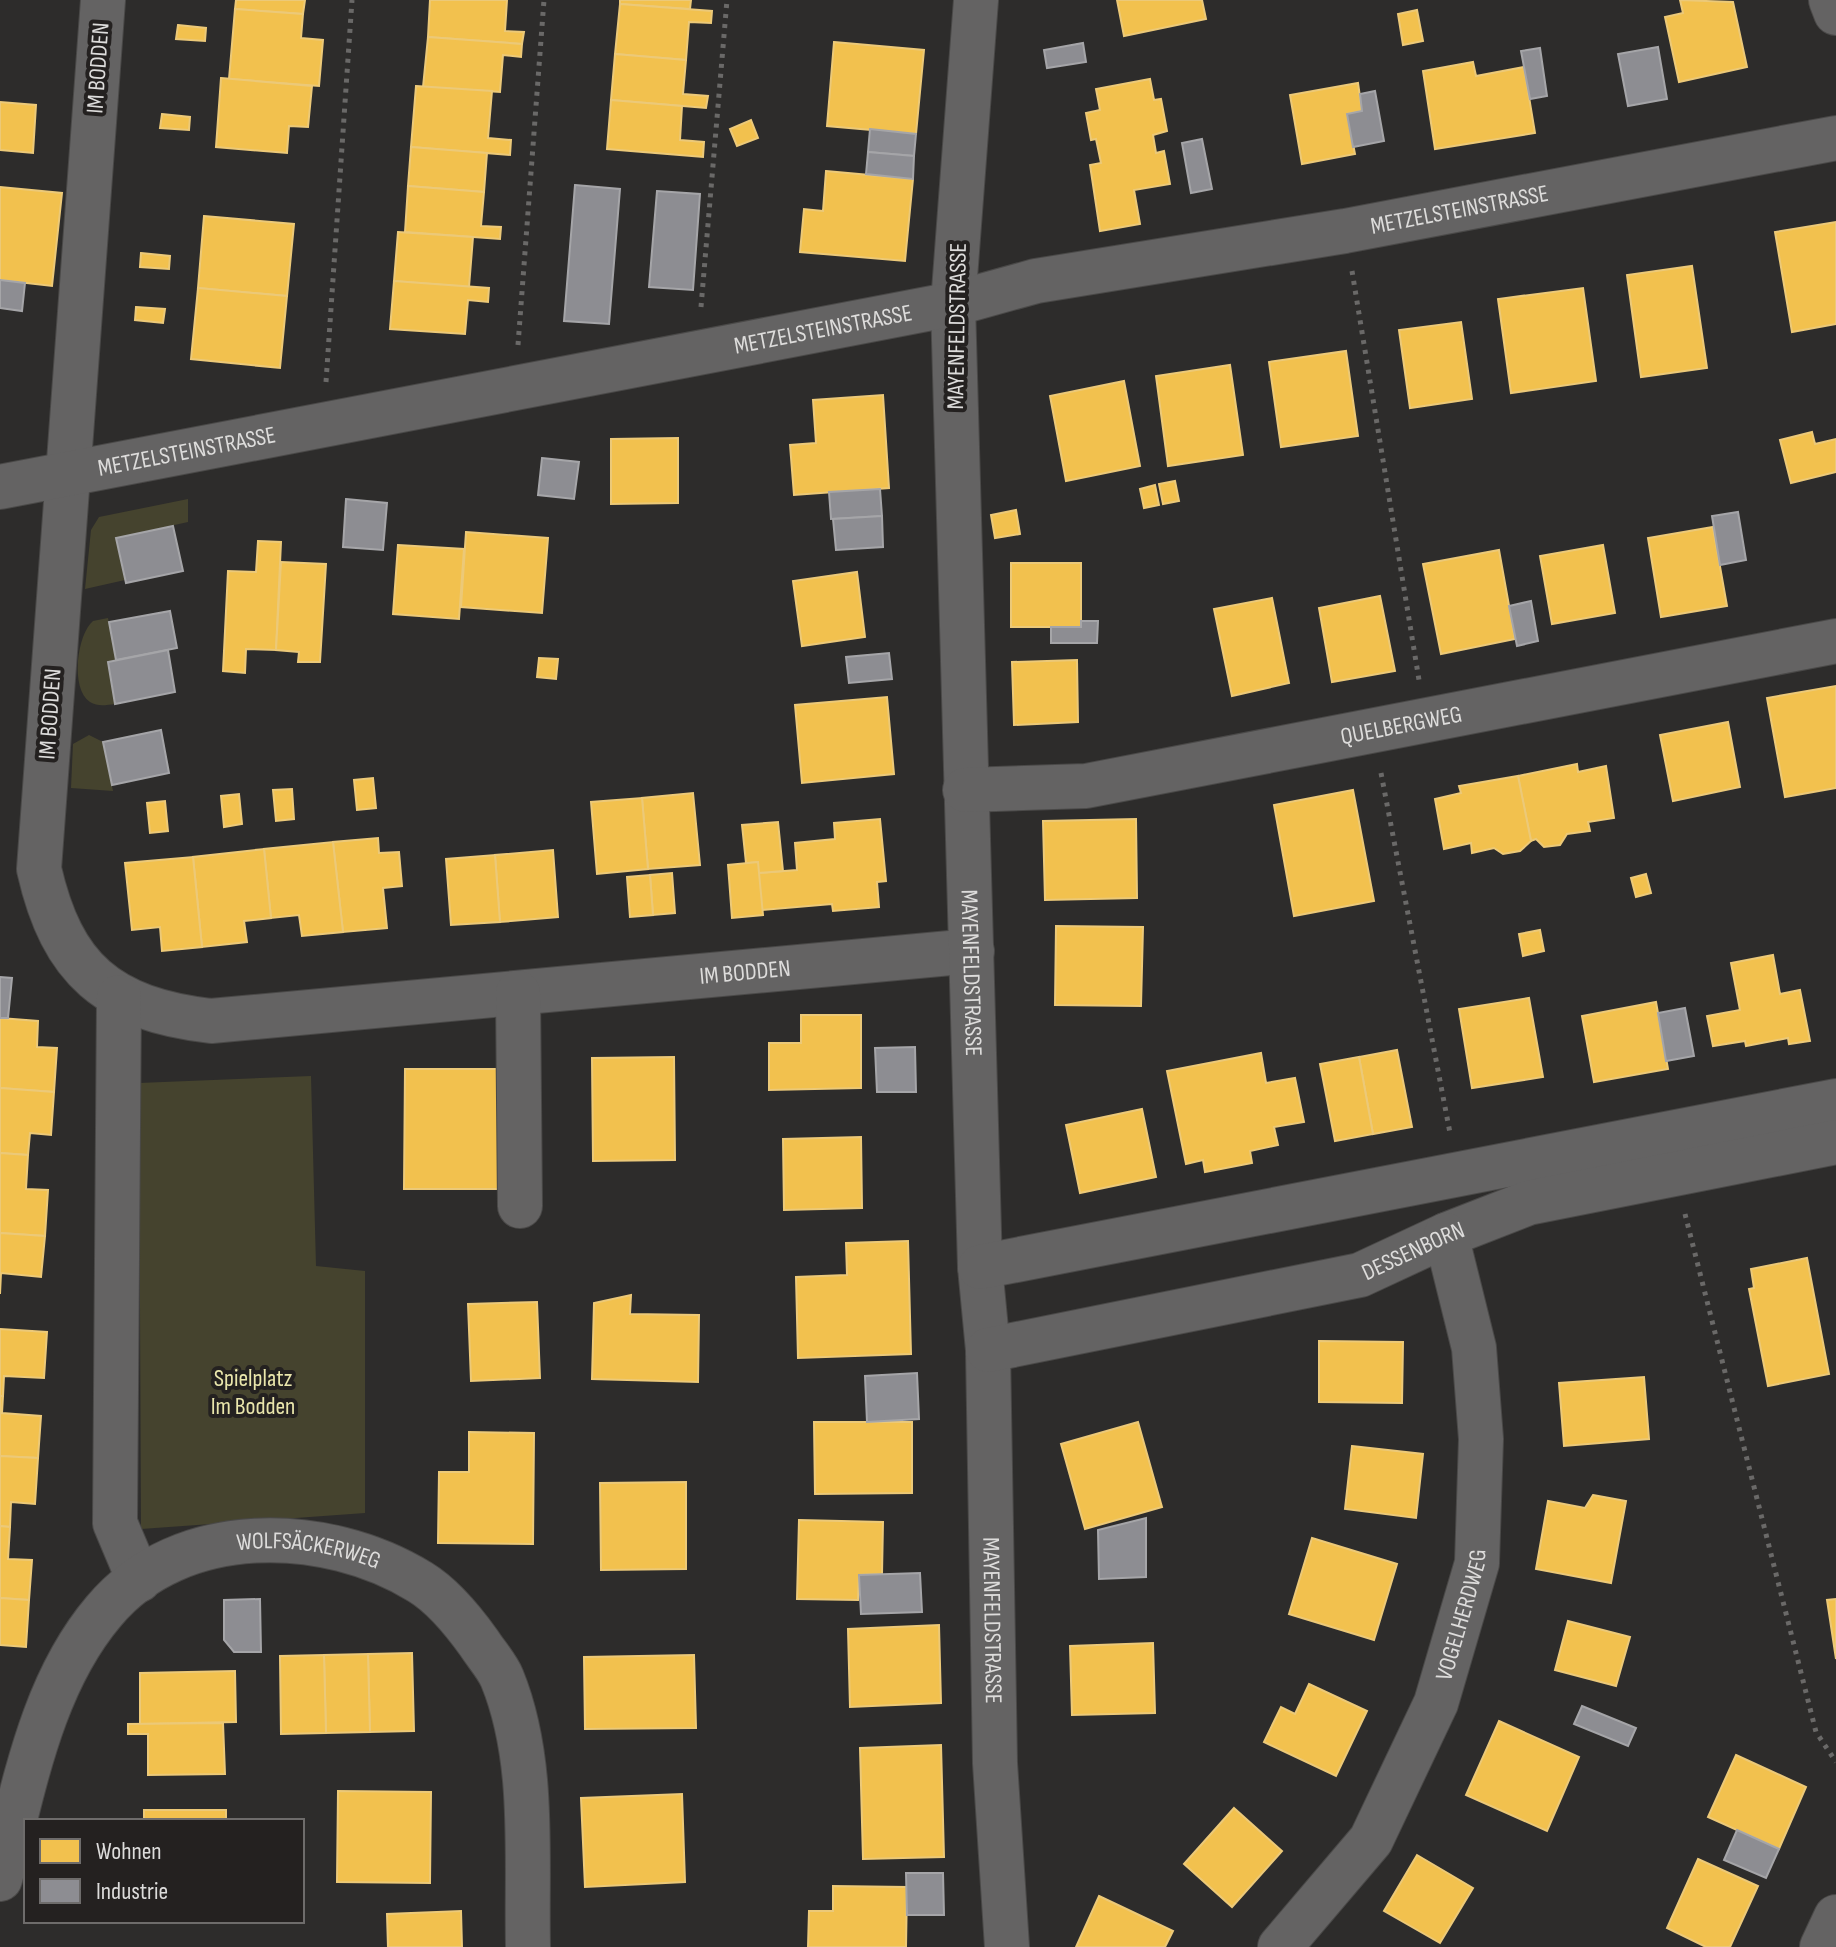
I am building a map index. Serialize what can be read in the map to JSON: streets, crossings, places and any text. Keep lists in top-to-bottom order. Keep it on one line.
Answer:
{"streets":{"street":["IM BODDEN","METZELSTEINSTRASSE","MAYENFELDSTRASSE","QUELBERGWEG","DESSENBORN","WOLFSÄCKERWEG","VOGELHERDWEG"]},"crossings":[["IM BODDEN","METZELSTEINSTRASSE"],["IM BODDEN","MAYENFELDSTRASSE"],["METZELSTEINSTRASSE","MAYENFELDSTRASSE"],["MAYENFELDSTRASSE","QUELBERGWEG"],["MAYENFELDSTRASSE","DESSENBORN"],["DESSENBORN","VOGELHERDWEG"]],"parks":["Spielplatz Im Bodden"],"legend":["Wohnen","Industrie"]}
